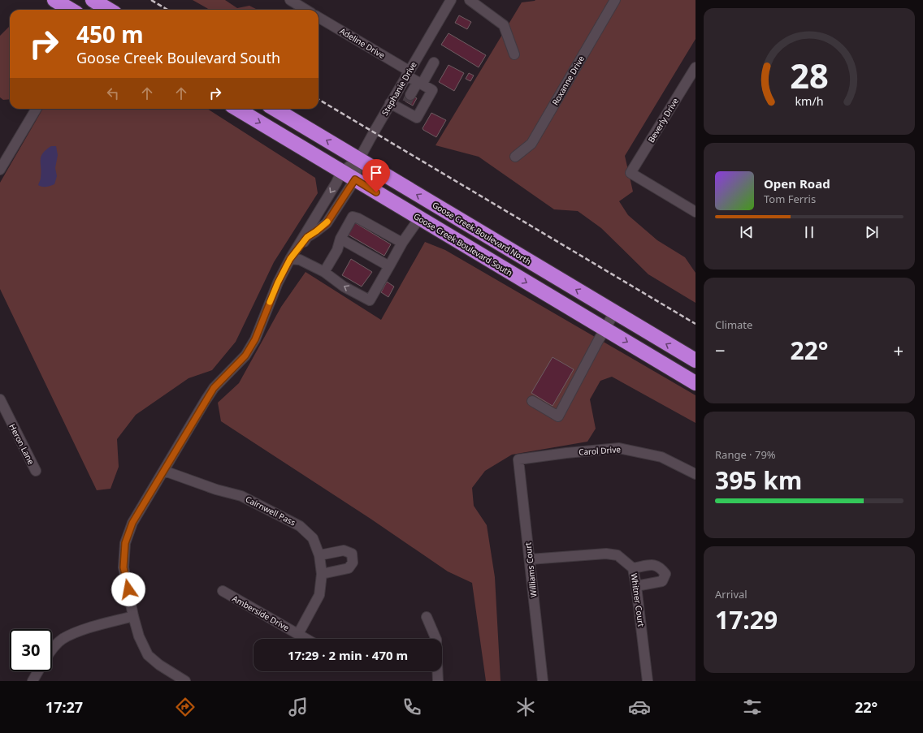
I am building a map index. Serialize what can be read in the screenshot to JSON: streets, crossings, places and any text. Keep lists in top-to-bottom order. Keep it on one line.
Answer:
{"streets":{"highway":["Goose Creek Boulevard North","Goose Creek Boulevard South"],"street":["Adeline Drive","Roxanne Drive","Stephanie Drive","Beverly Drive","Heron Lane","Carol Drive","Cairnwell Pass","Williams Court","Whitner Court","Amberside Drive"]},"crossings":[["Adeline Drive","Stephanie Drive"],["Stephanie Drive","Goose Creek Boulevard North"],["Stephanie Drive","Goose Creek Boulevard South"],["Carol Drive","Williams Court"],["Cairnwell Pass","Amberside Drive"],["Williams Court","Whitner Court"]],"one_way":["Goose Creek Boulevard North","Goose Creek Boulevard South"],"page":{"turn":["450 m","Goose Creek Boulevard South"],"song":["Open Road","Tom Ferris"],"tile":["Climate",["Range · 79%","395 km"],["Arrival","17:29"]],"heat":["−","22°","+"],"limit":"30","trip":"17:29 · 2 min · 470 m","tabs":["17:27","22°"],"gauge":["28","km/h"]}}
